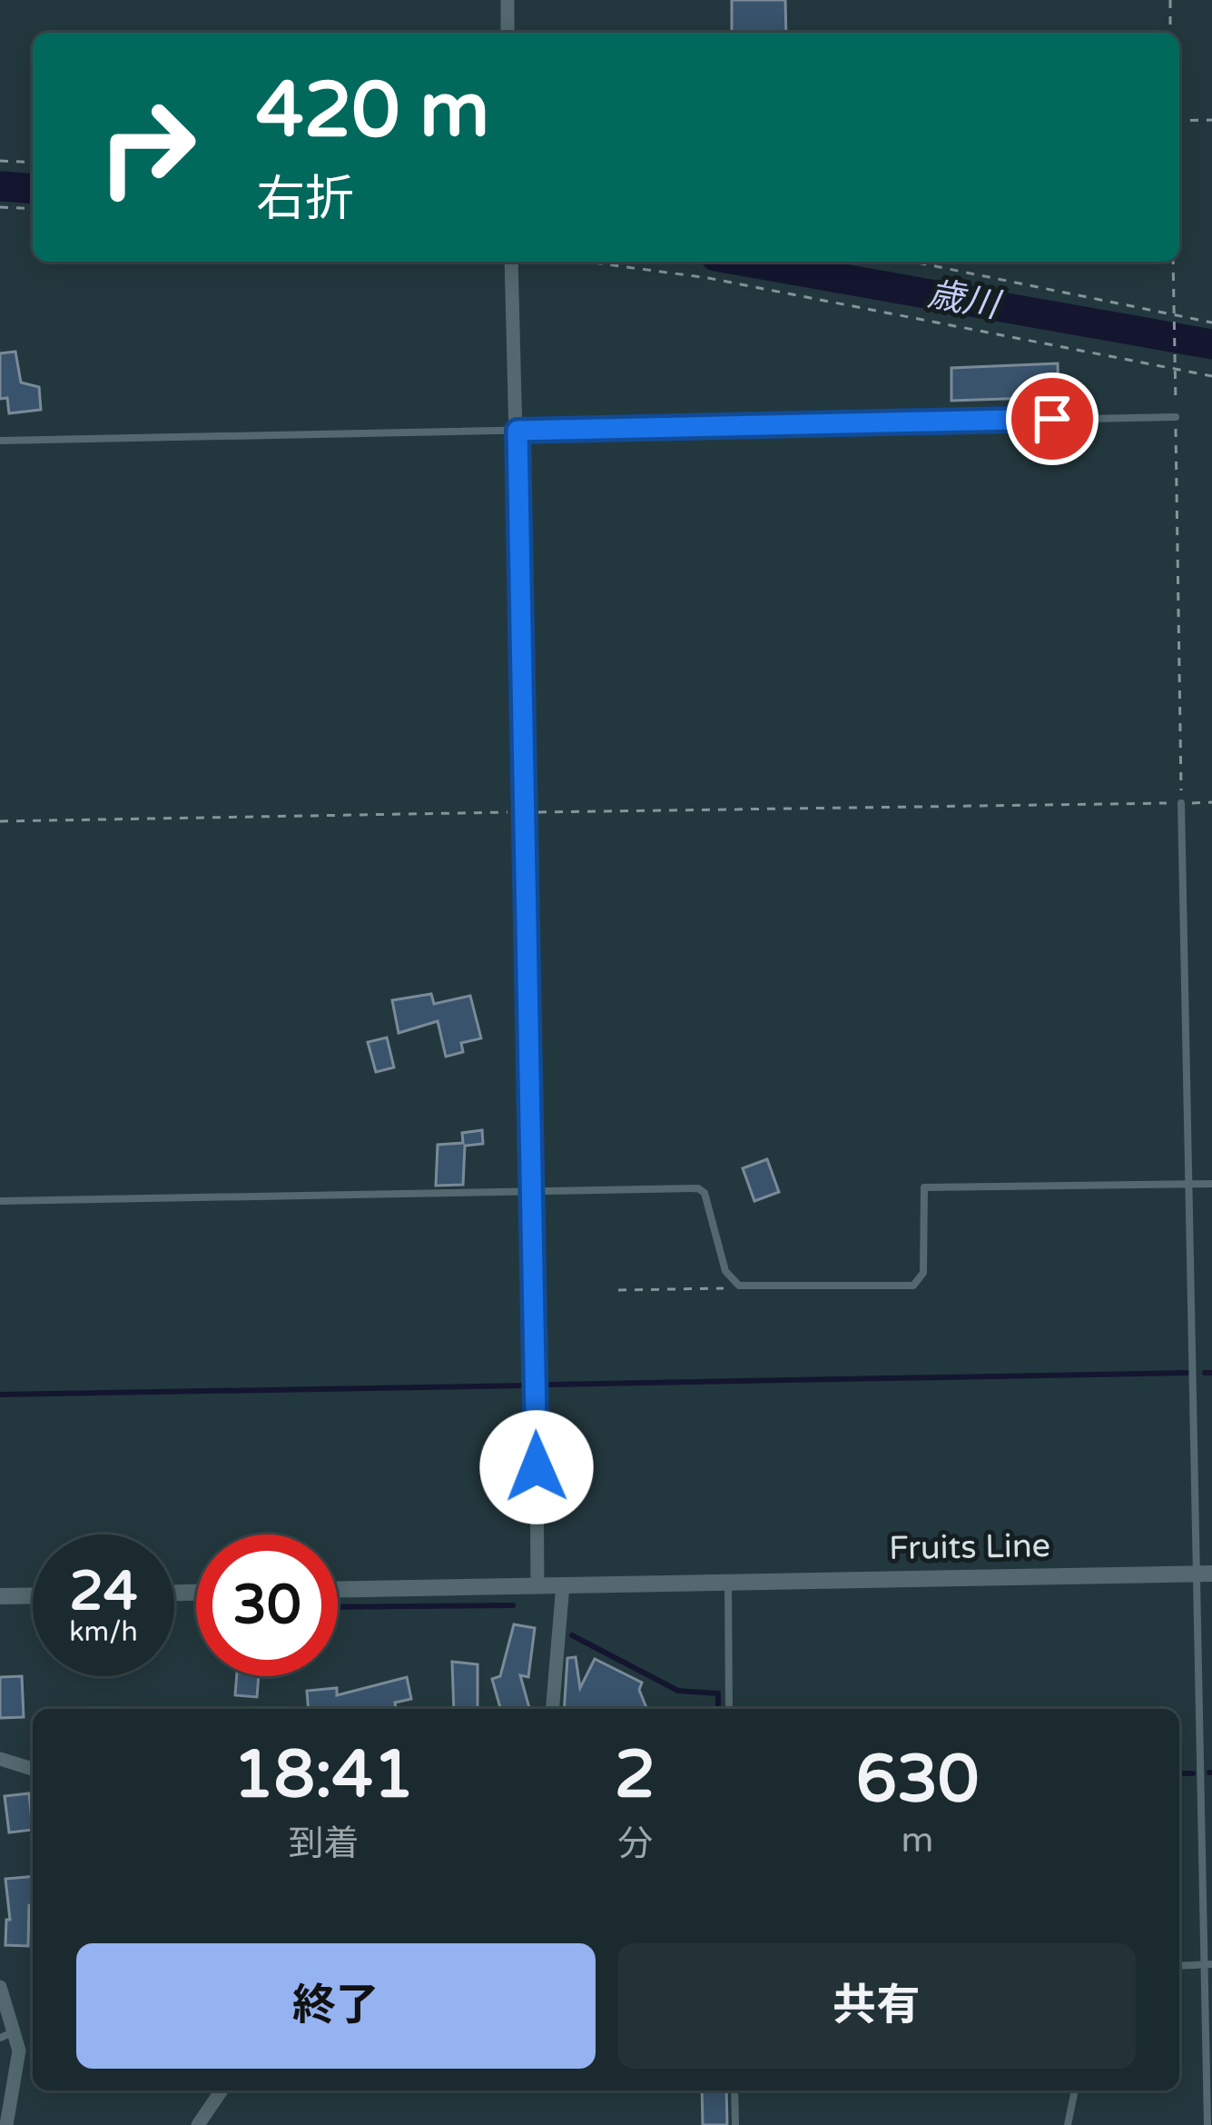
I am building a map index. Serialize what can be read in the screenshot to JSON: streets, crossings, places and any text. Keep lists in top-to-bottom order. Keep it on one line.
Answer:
{"streets":{"street":["Fruits Line"]},"water":["歳川"],"page":{"turn":["420 m","右折"],"speed":"24 km/h","limit":"30","eta":["18:41","到着","2","分","630","m"],"buttons":["終了","共有"]}}
